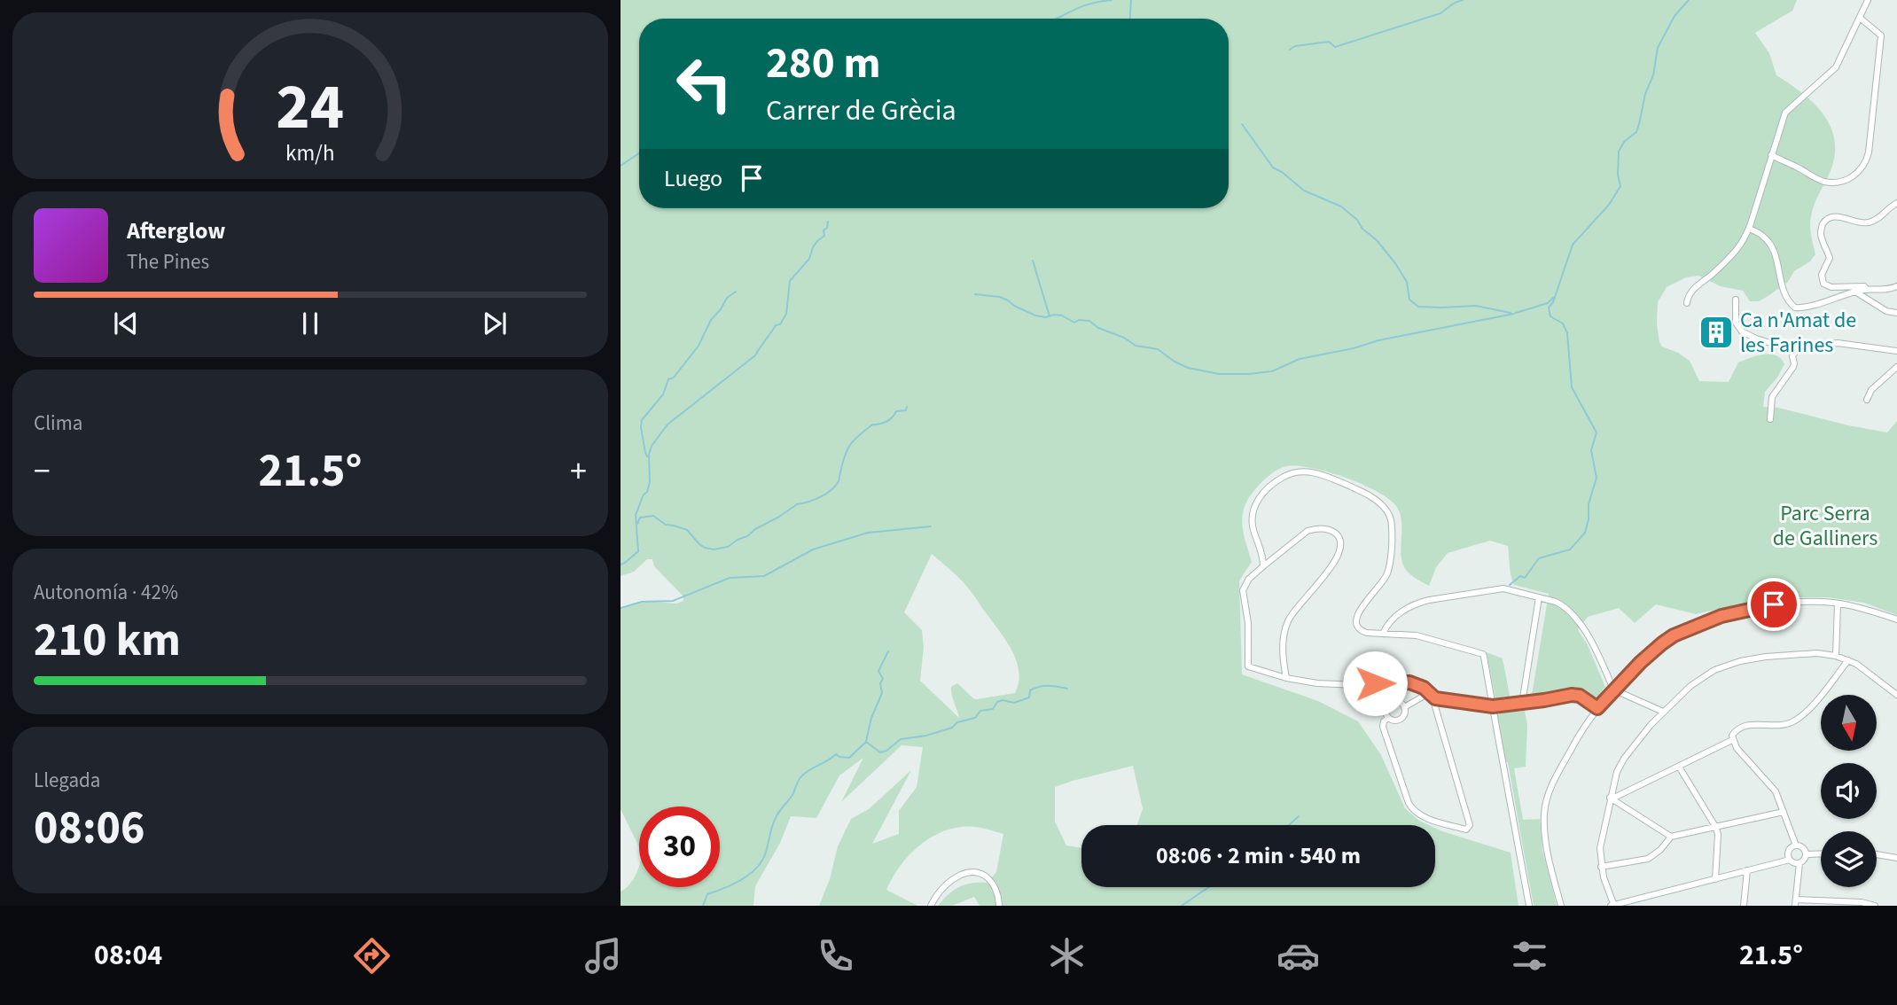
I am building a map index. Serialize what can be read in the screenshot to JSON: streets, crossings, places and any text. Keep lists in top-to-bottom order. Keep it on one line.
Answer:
{"parks":["Parc Serra de Galliners"],"places":{"building":["Ca n'Amat de les Farines"]},"north":"bottom","page":{"turn":["280 m","Carrer de Grècia"],"then":"Luego","song":["Afterglow","The Pines"],"tile":["Clima",["Autonomía · 42%","210 km"],["Llegada","08:06"]],"heat":["−","21.5°","+"],"limit":"30","trip":"08:06 · 2 min · 540 m","tabs":["08:04","21.5°"],"gauge":["24","km/h"]}}
